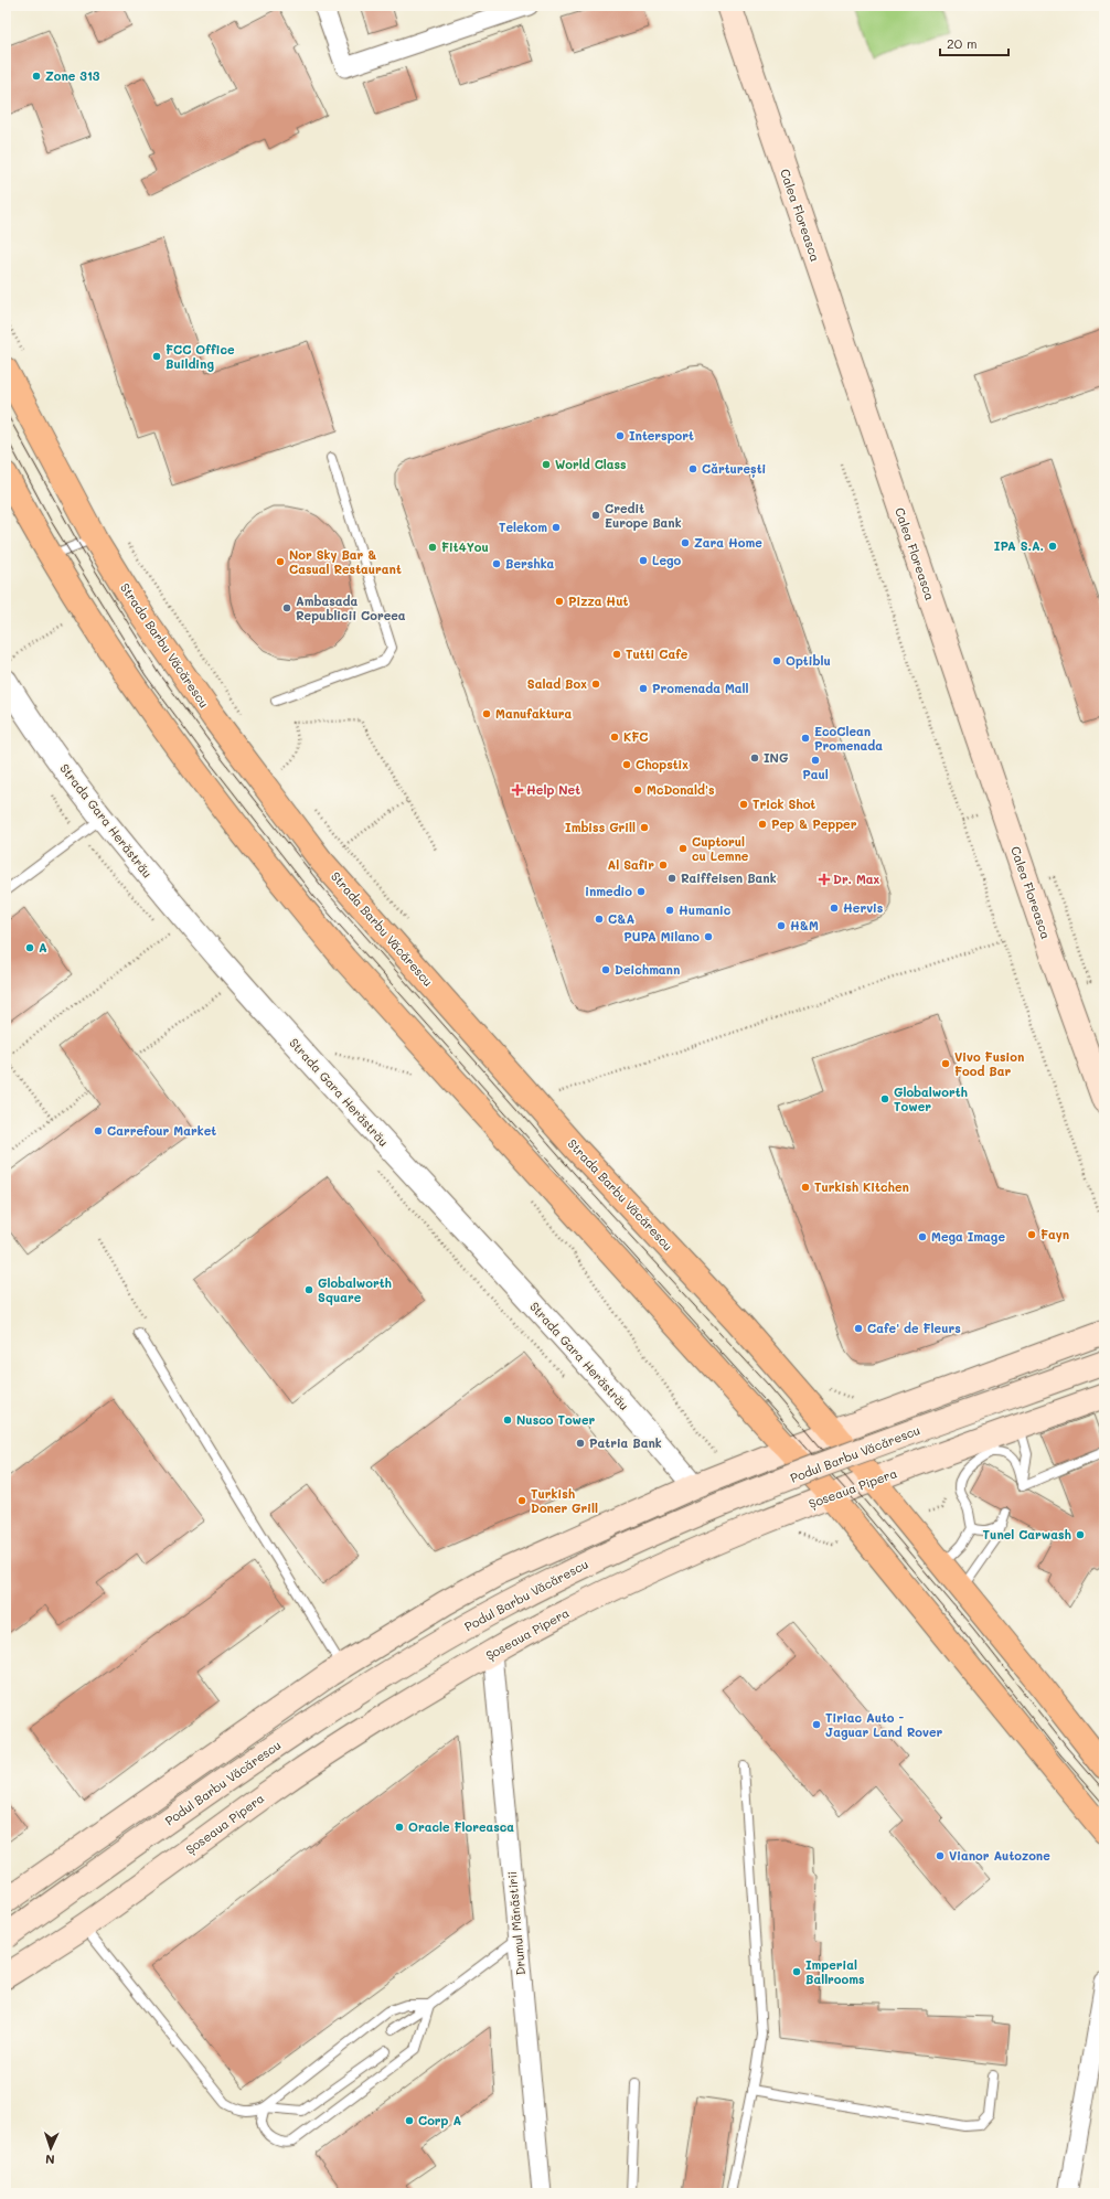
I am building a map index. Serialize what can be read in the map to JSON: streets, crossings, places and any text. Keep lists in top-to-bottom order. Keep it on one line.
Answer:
{"streets":{"main road":["Calea Floreasca","Strada Barbu Văcărescu","Podul Barbu Văcărescu","Șoseaua Pipera"],"street":["Strada Gara Herăstrău","Drumul Mănăstirii"]},"crossings":[["Strada Barbu Văcărescu","Șoseaua Pipera"],["Șoseaua Pipera","Drumul Mănăstirii"]],"places":{"other":["Zone 313","FCC Office Building","Intersport","World Class","Cărturești","Credit Europe Bank","Telekom","Zara Home","IPA S.A.","Fit4You","Lego","Nor Sky Bar & Casual Restaurant","Bershka","Pizza Hut","Ambasada Republicii Coreea","Tutti Cafe","Optiblu","Salad Box","Promenada Mall","Manufaktura","KFC","EcoClean Promenada","ING","Paul","Chopstix","McDonald's","Trick Shot","Pep & Pepper","Imbiss Grill","Cuptorul cu Lemne","Al Safir","Raiffeisen Bank","inmedio","Hervis","Humanic","C&A","H&M","PUPA Milano","A","Deichmann","Vivo Fusion Food Bar","Globalworth Tower","Carrefour Market","Turkish Kitchen","Fayn","Mega Image","Globalworth Square","Cafe' de Fleurs","Nusco Tower","Patria Bank","Turkish Doner Grill","Tunel Carwash","Tiriac Auto - Jaguar Land Rover","Oracle Floreasca","Vianor Autozone","Imperial Ballrooms","Corp A"],"health":["Help Net","Dr. Max"]},"scale_bar":"20 m","north":"bottom"}
